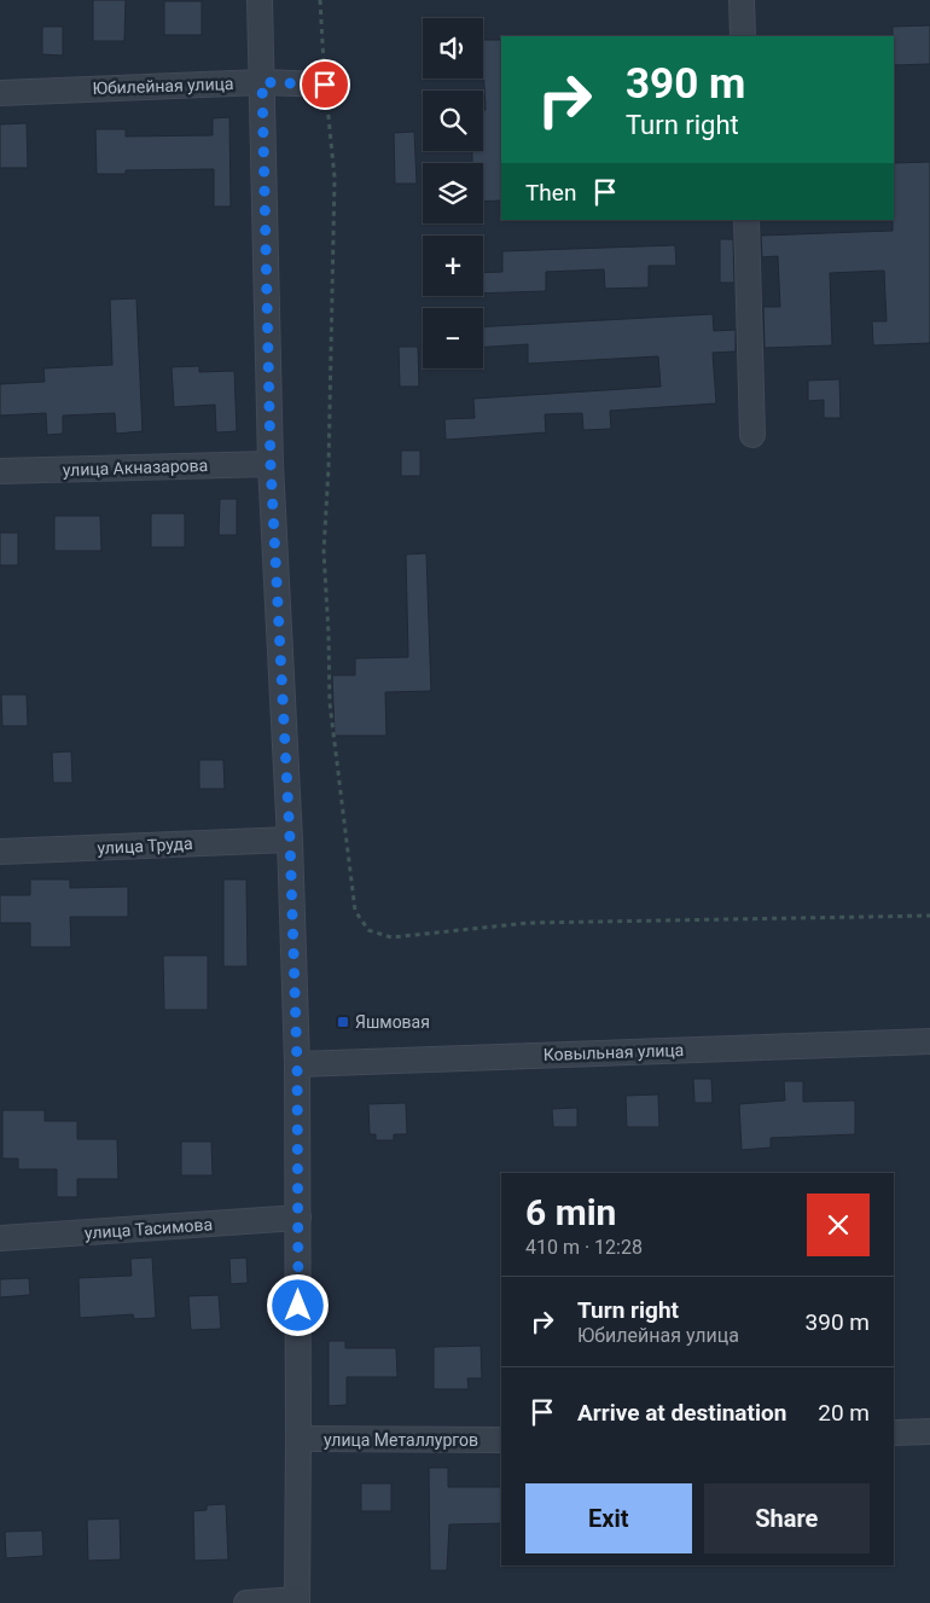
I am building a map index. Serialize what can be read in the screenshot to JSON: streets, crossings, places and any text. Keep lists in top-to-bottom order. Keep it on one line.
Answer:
{"streets":{"street":["Юбилейная улица","улица Акназарова","улица Труда","Ковыльная улица","улица Тасимова","улица Металлургов"]},"places":{"transit":["Яшмовая"]},"page":{"map_buttons":["+","−"],"turn":["390 m","Turn right"],"then":"Then","heading":["6 min","410 m · 12:28"],"list":[{"name":"Turn right","note":"Юбилейная улица","value":"390 m"},{"name":"Arrive at destination","value":"20 m"}],"buttons":["Exit","Share"]}}
